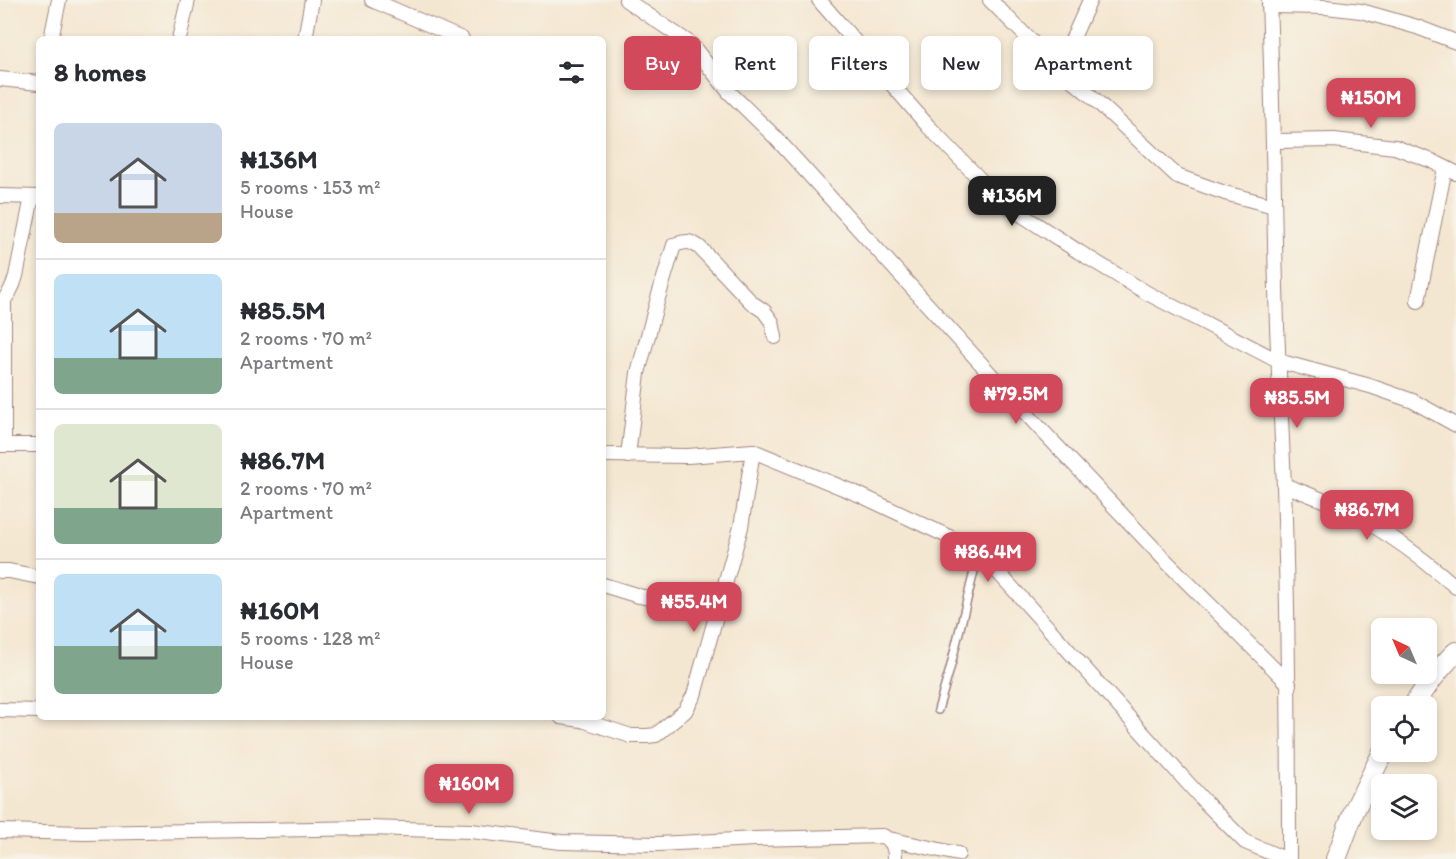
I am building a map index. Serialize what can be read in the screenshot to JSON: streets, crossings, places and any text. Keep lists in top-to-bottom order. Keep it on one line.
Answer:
{"north":"top left","page":{"chip":["Buy","Rent","Filters","New","Apartment"],"heading":"8 homes","price":["₦150M","₦136M","₦79.5M","₦85.5M","₦86.7M","₦86.4M","₦55.4M","₦160M"],"list":[{"name":"₦136M","note":"5 rooms · 153 m² · House"},{"name":"₦85.5M","note":"2 rooms · 70 m² · Apartment"},{"name":"₦86.7M","note":"2 rooms · 70 m² · Apartment"},{"name":"₦160M","note":"5 rooms · 128 m² · House"}]}}
